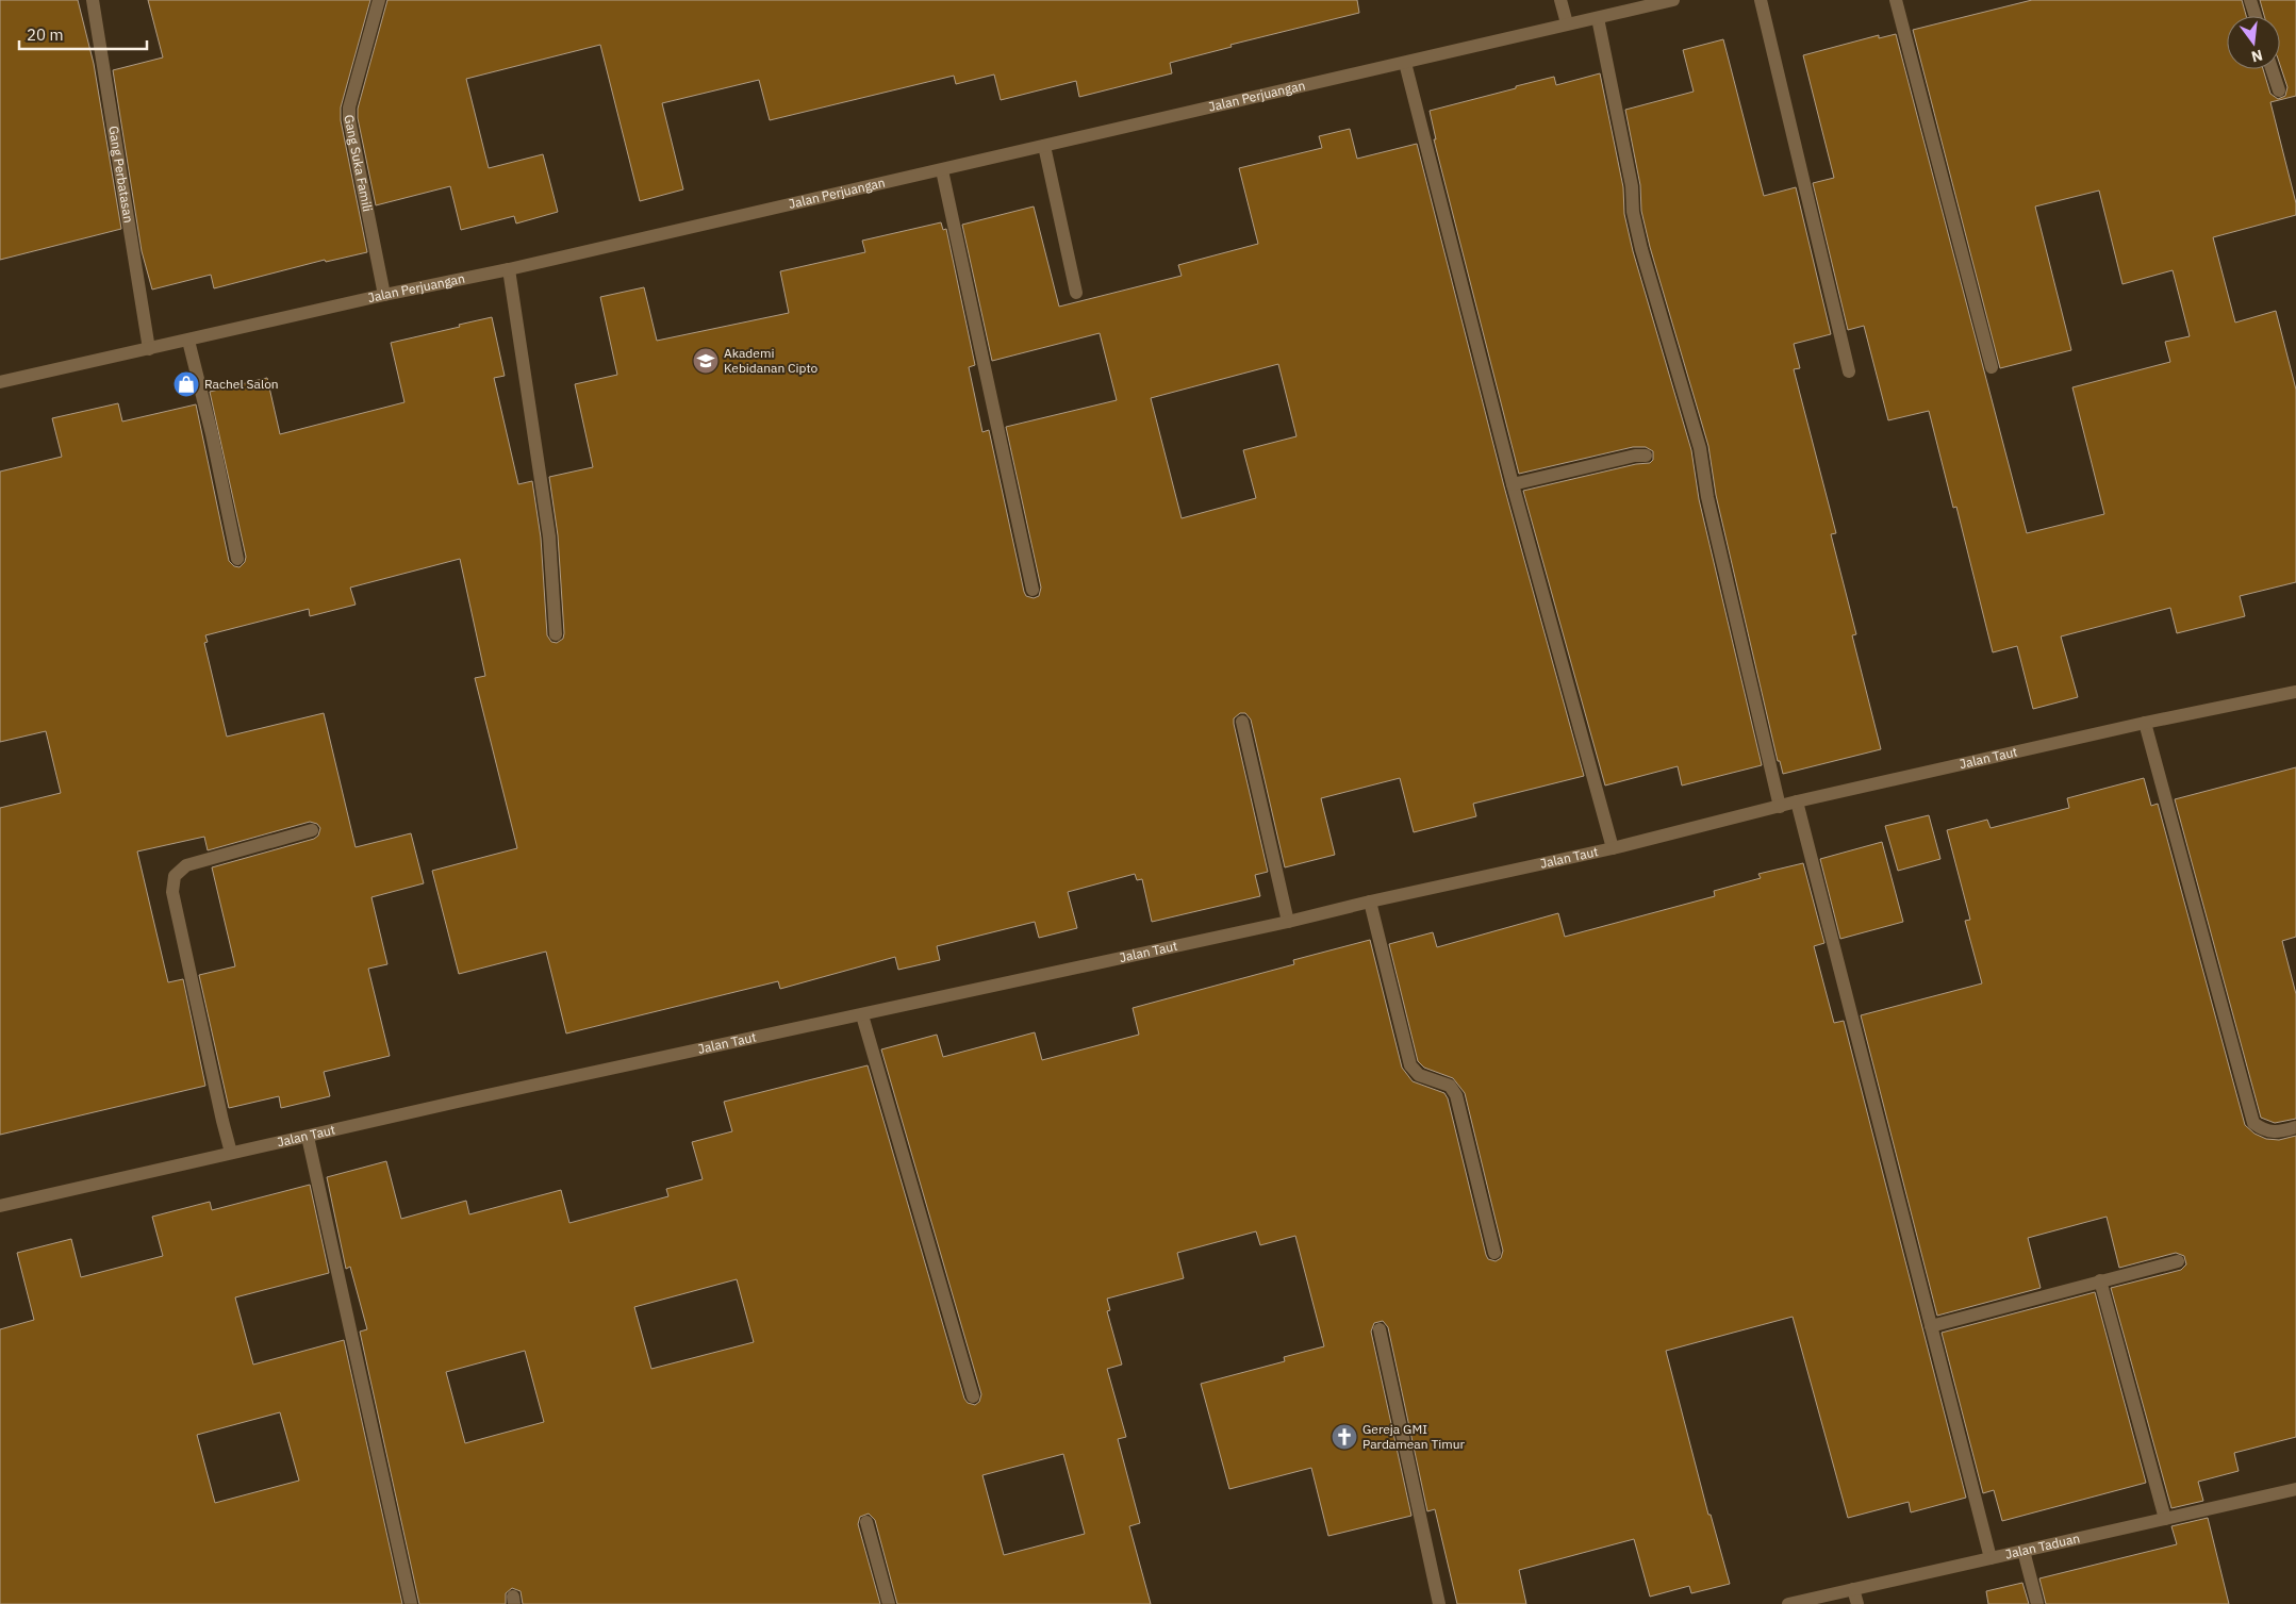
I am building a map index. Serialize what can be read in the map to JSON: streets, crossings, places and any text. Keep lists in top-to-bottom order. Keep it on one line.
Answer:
{"streets":{"street":["Jalan Perjuangan","Gang Suka Famili","Gang Perbatasan","Jalan Taut","Jalan Taduan"]},"crossings":[["Jalan Perjuangan","Gang Suka Famili"],["Jalan Perjuangan","Gang Perbatasan"]],"places":{"school or university":["Akademi Kebidanan Cipto"],"shop":["Rachel Salon"],"church":["Gereja GMI Pardamean Timur"]},"scale_bar":"20 m","north":"bottom"}
